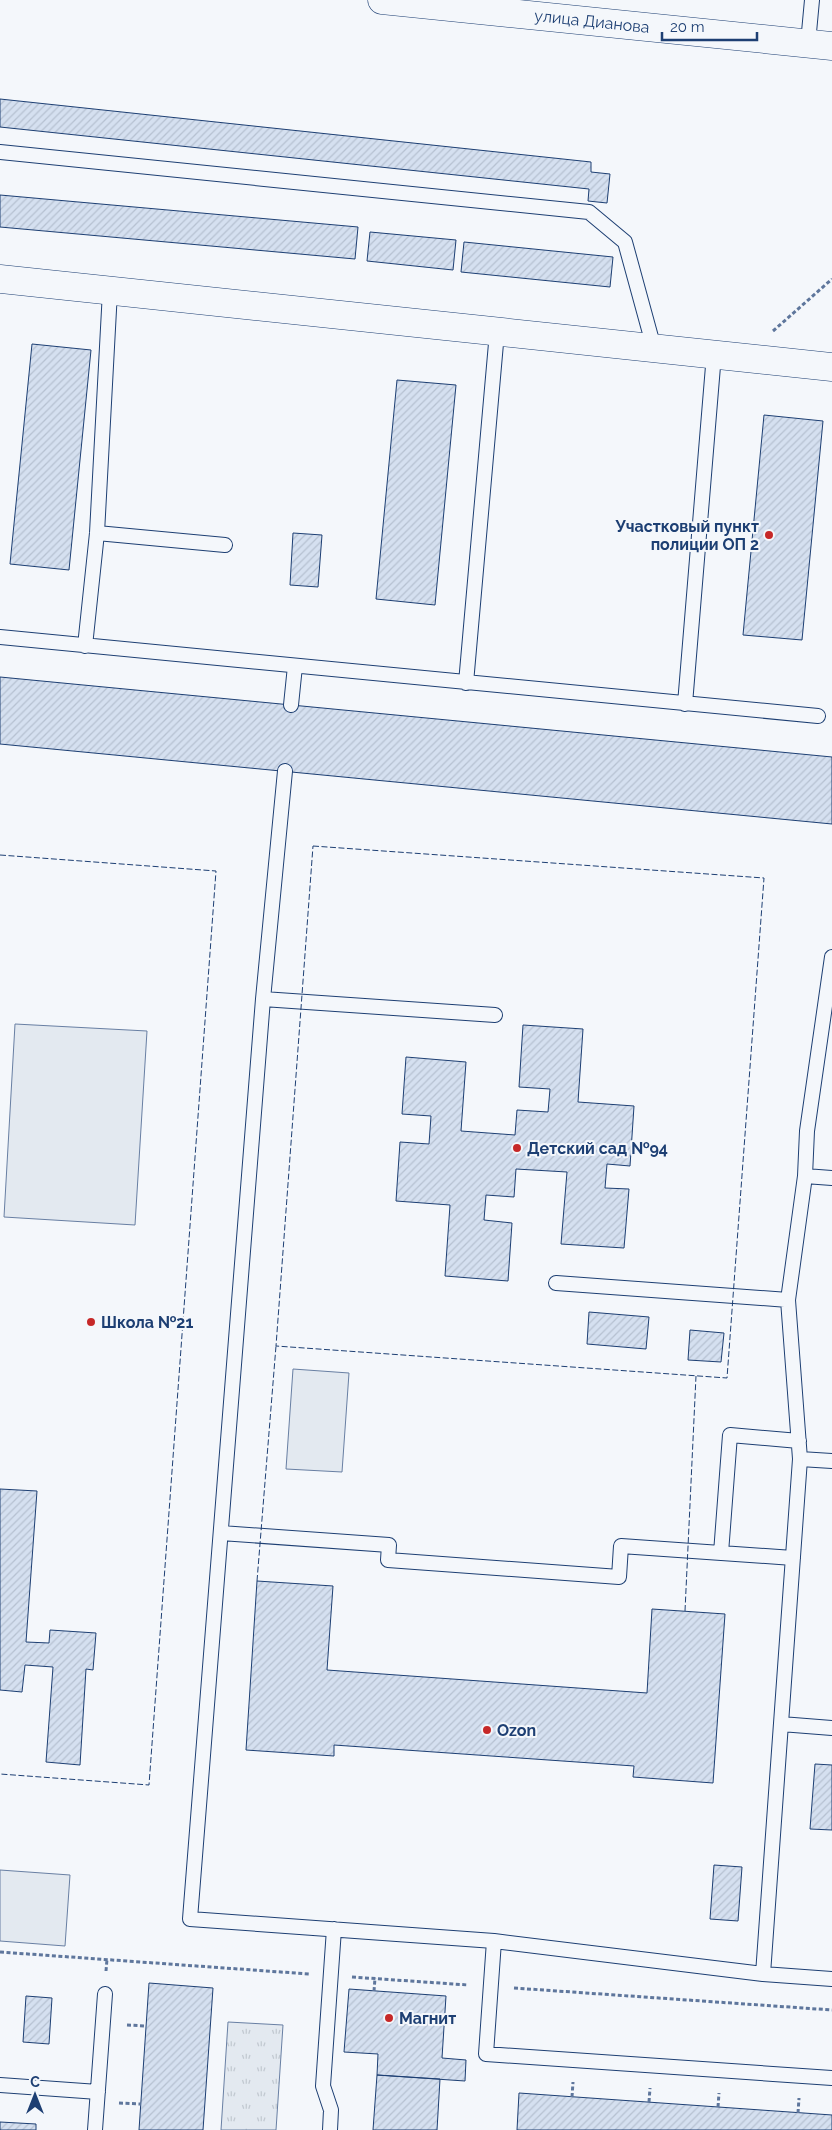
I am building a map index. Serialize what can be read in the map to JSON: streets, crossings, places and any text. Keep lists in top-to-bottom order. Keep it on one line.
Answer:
{"streets":{"street":["улица Дианова"]},"places":["Участковый пункт полиции ОП 2","Детский сад №94","Школа №21","Ozon","Магнит"],"scale_bar":"20 m","north":"top"}
